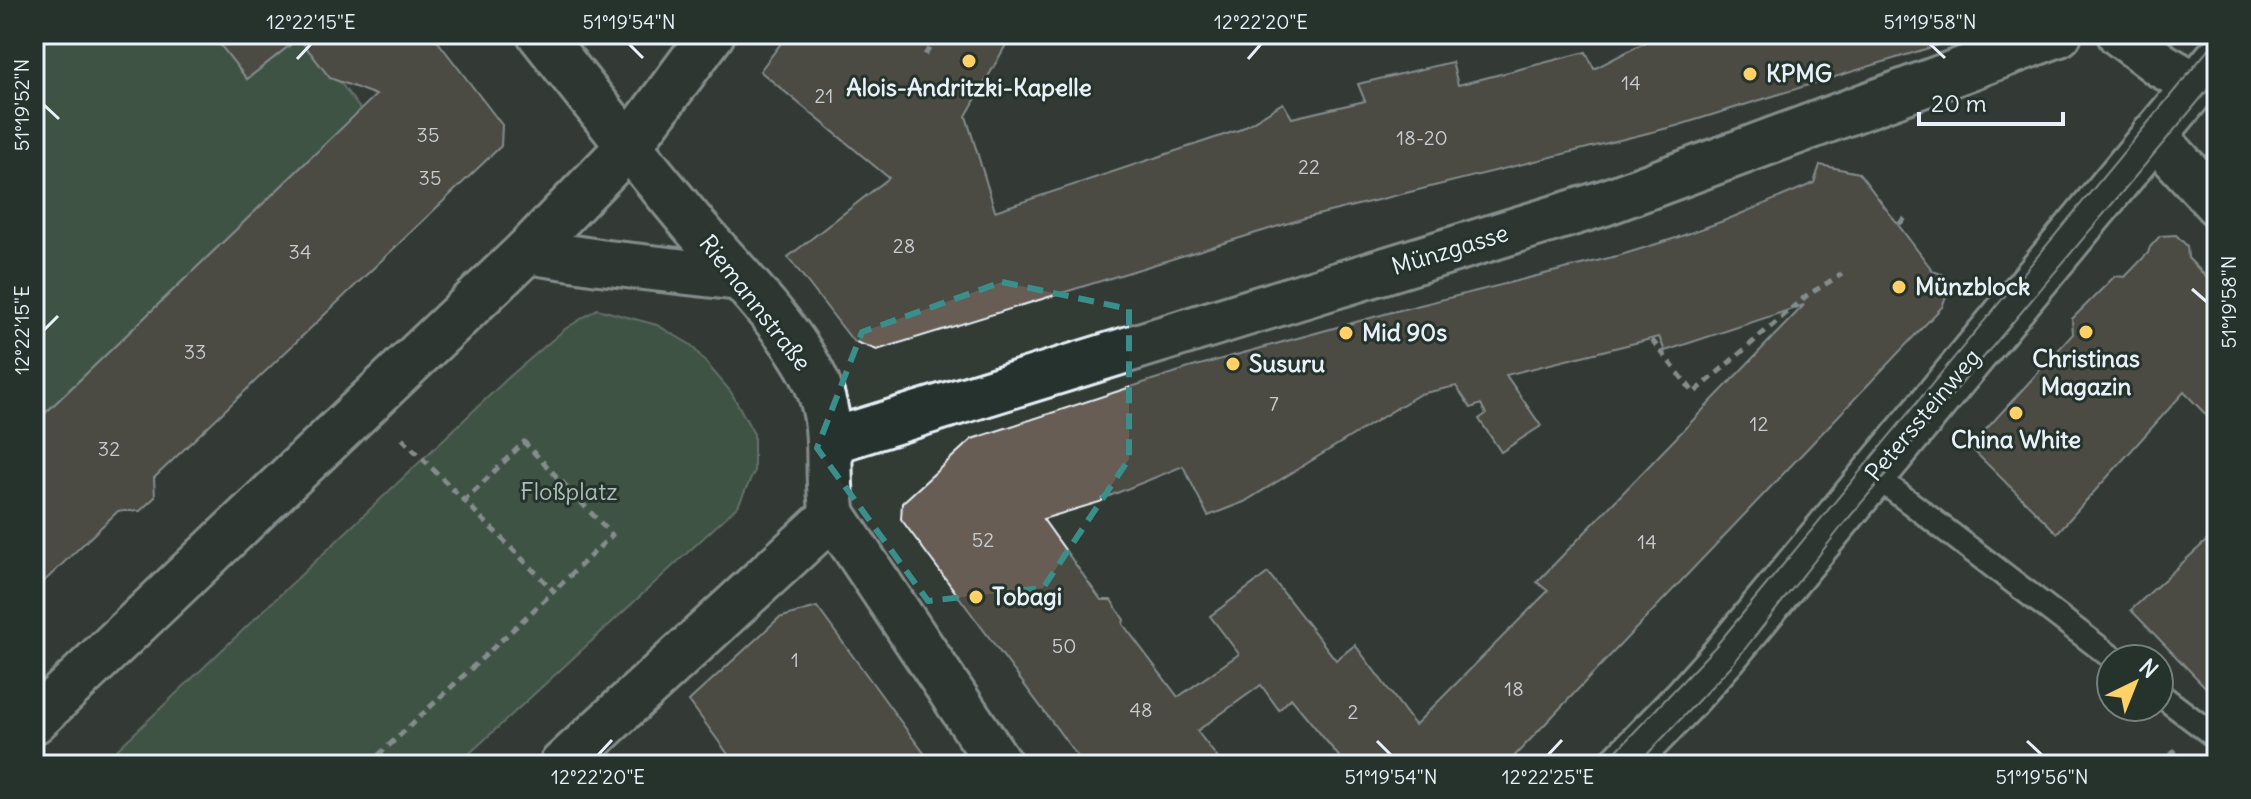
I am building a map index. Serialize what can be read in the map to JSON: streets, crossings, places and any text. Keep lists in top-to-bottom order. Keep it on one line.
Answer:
{"streets":{"street":["Münzgasse","Riemannstraße","Peterssteinweg"]},"crossings":[["Münzgasse","Riemannstraße"]],"parks":["Floßplatz"],"places":["Alois-Andritzki-Kapelle","KPMG","Münzblock","Christinas Magazin","Mid 90s","Susuru","China White","Tobagi"],"house_numbers":["14","21","35","18-20","22","35","28","34","33","7","12","32","52","14","50","1","18","48","2"],"scale_bar":"20 m","north":"top right","coordinates":["12°22'15\"E","51°19'54\"N","12°22'20\"E","51°19'58\"N","51°19'52\"N","12°22'25\"E","51°19'56\"N"]}
